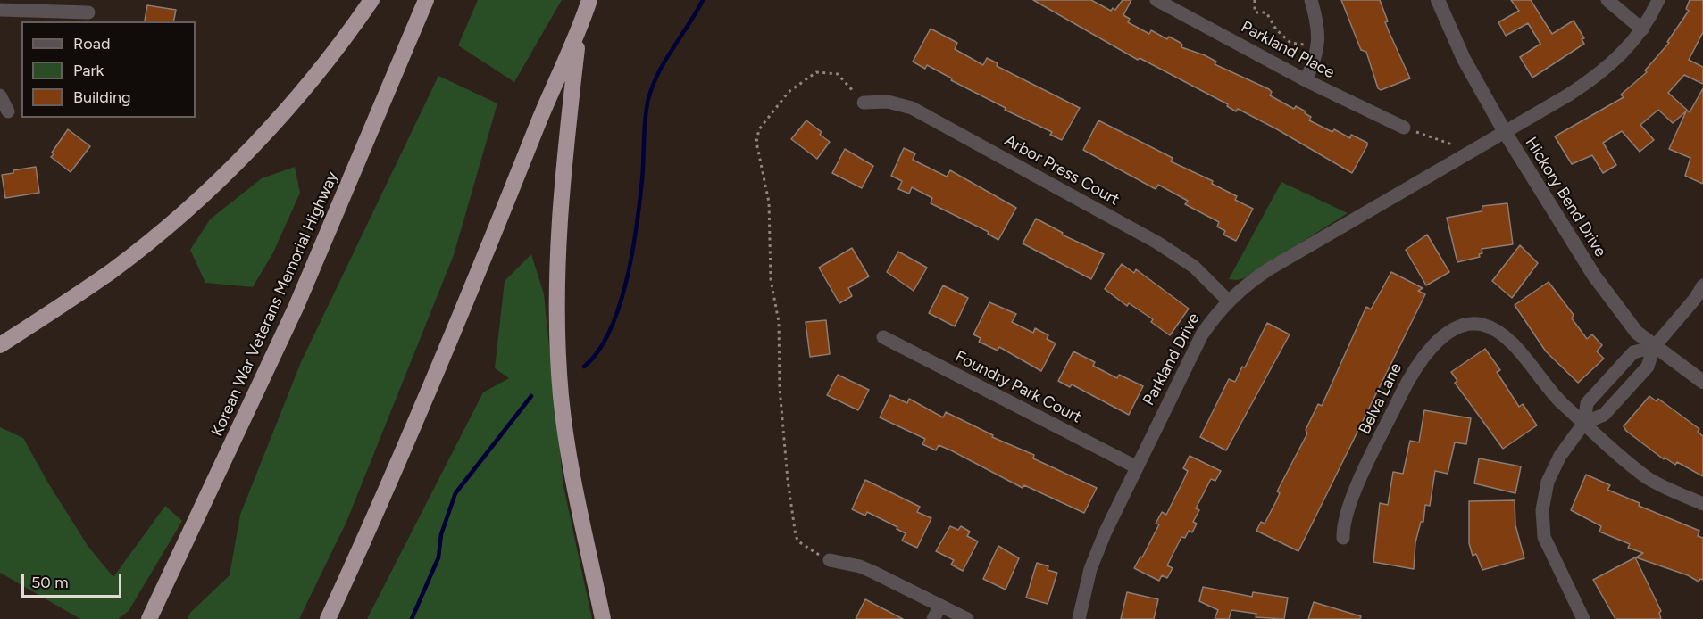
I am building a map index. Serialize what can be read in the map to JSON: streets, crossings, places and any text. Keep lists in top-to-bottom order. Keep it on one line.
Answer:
{"streets":{"highway":["Korean War Veterans Memorial Highway"],"street":["Parkland Place","Arbor Press Court","Hickory Bend Drive","Parkland Drive","Foundry Park Court","Belva Lane"]},"crossings":[["Arbor Press Court","Parkland Drive"],["Hickory Bend Drive","Parkland Drive"],["Parkland Drive","Foundry Park Court"]],"legend":["Road","Park","Building"],"scale_bar":"50 m"}
